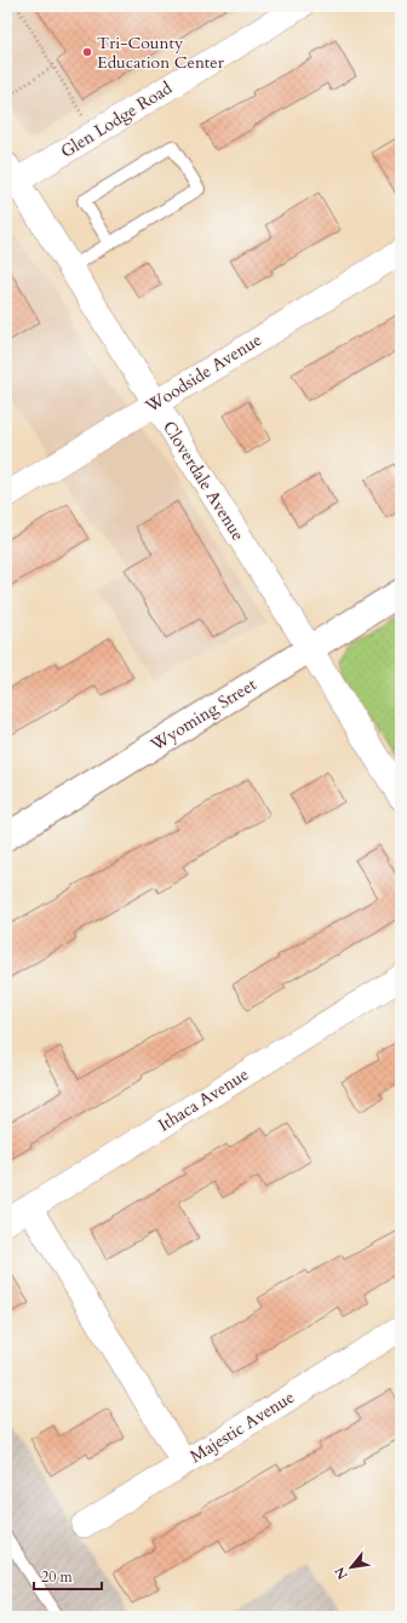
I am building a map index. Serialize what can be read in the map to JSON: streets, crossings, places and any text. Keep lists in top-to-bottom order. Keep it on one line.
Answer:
{"streets":{"street":["Glen Lodge Road","Woodside Avenue","Cloverdale Avenue","Wyoming Street","Ithaca Avenue","Majestic Avenue"]},"crossings":[["Glen Lodge Road","Cloverdale Avenue"],["Woodside Avenue","Cloverdale Avenue"],["Cloverdale Avenue","Wyoming Street"]],"places":["Tri-County Education Center"],"scale_bar":"20 m","north":"bottom left"}
